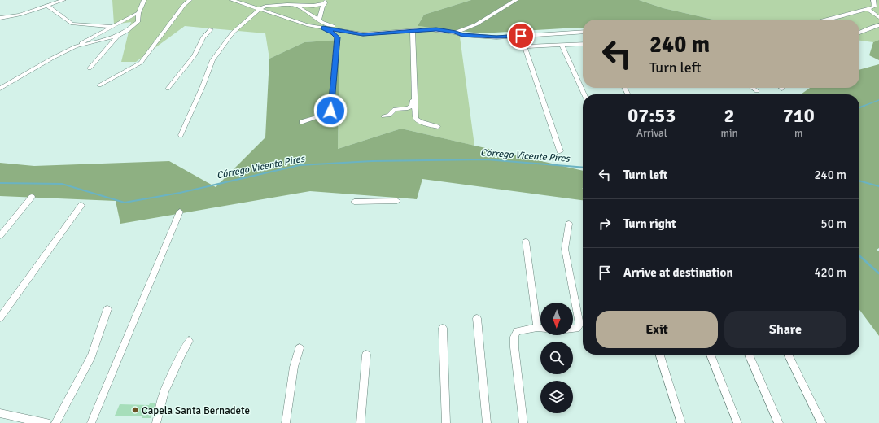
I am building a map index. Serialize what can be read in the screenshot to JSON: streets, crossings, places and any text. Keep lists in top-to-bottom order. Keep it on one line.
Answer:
{"water":["Córrego Vicente Pires"],"places":["Capela Santa Bernadete"],"north":"bottom","page":{"turn":["240 m","Turn left"],"eta":["07:53","Arrival","2","min","710","m"],"list":[{"name":"Turn left","value":"240 m"},{"name":"Turn right","value":"50 m"},{"name":"Arrive at destination","value":"420 m"}],"buttons":["Exit","Share"]}}
